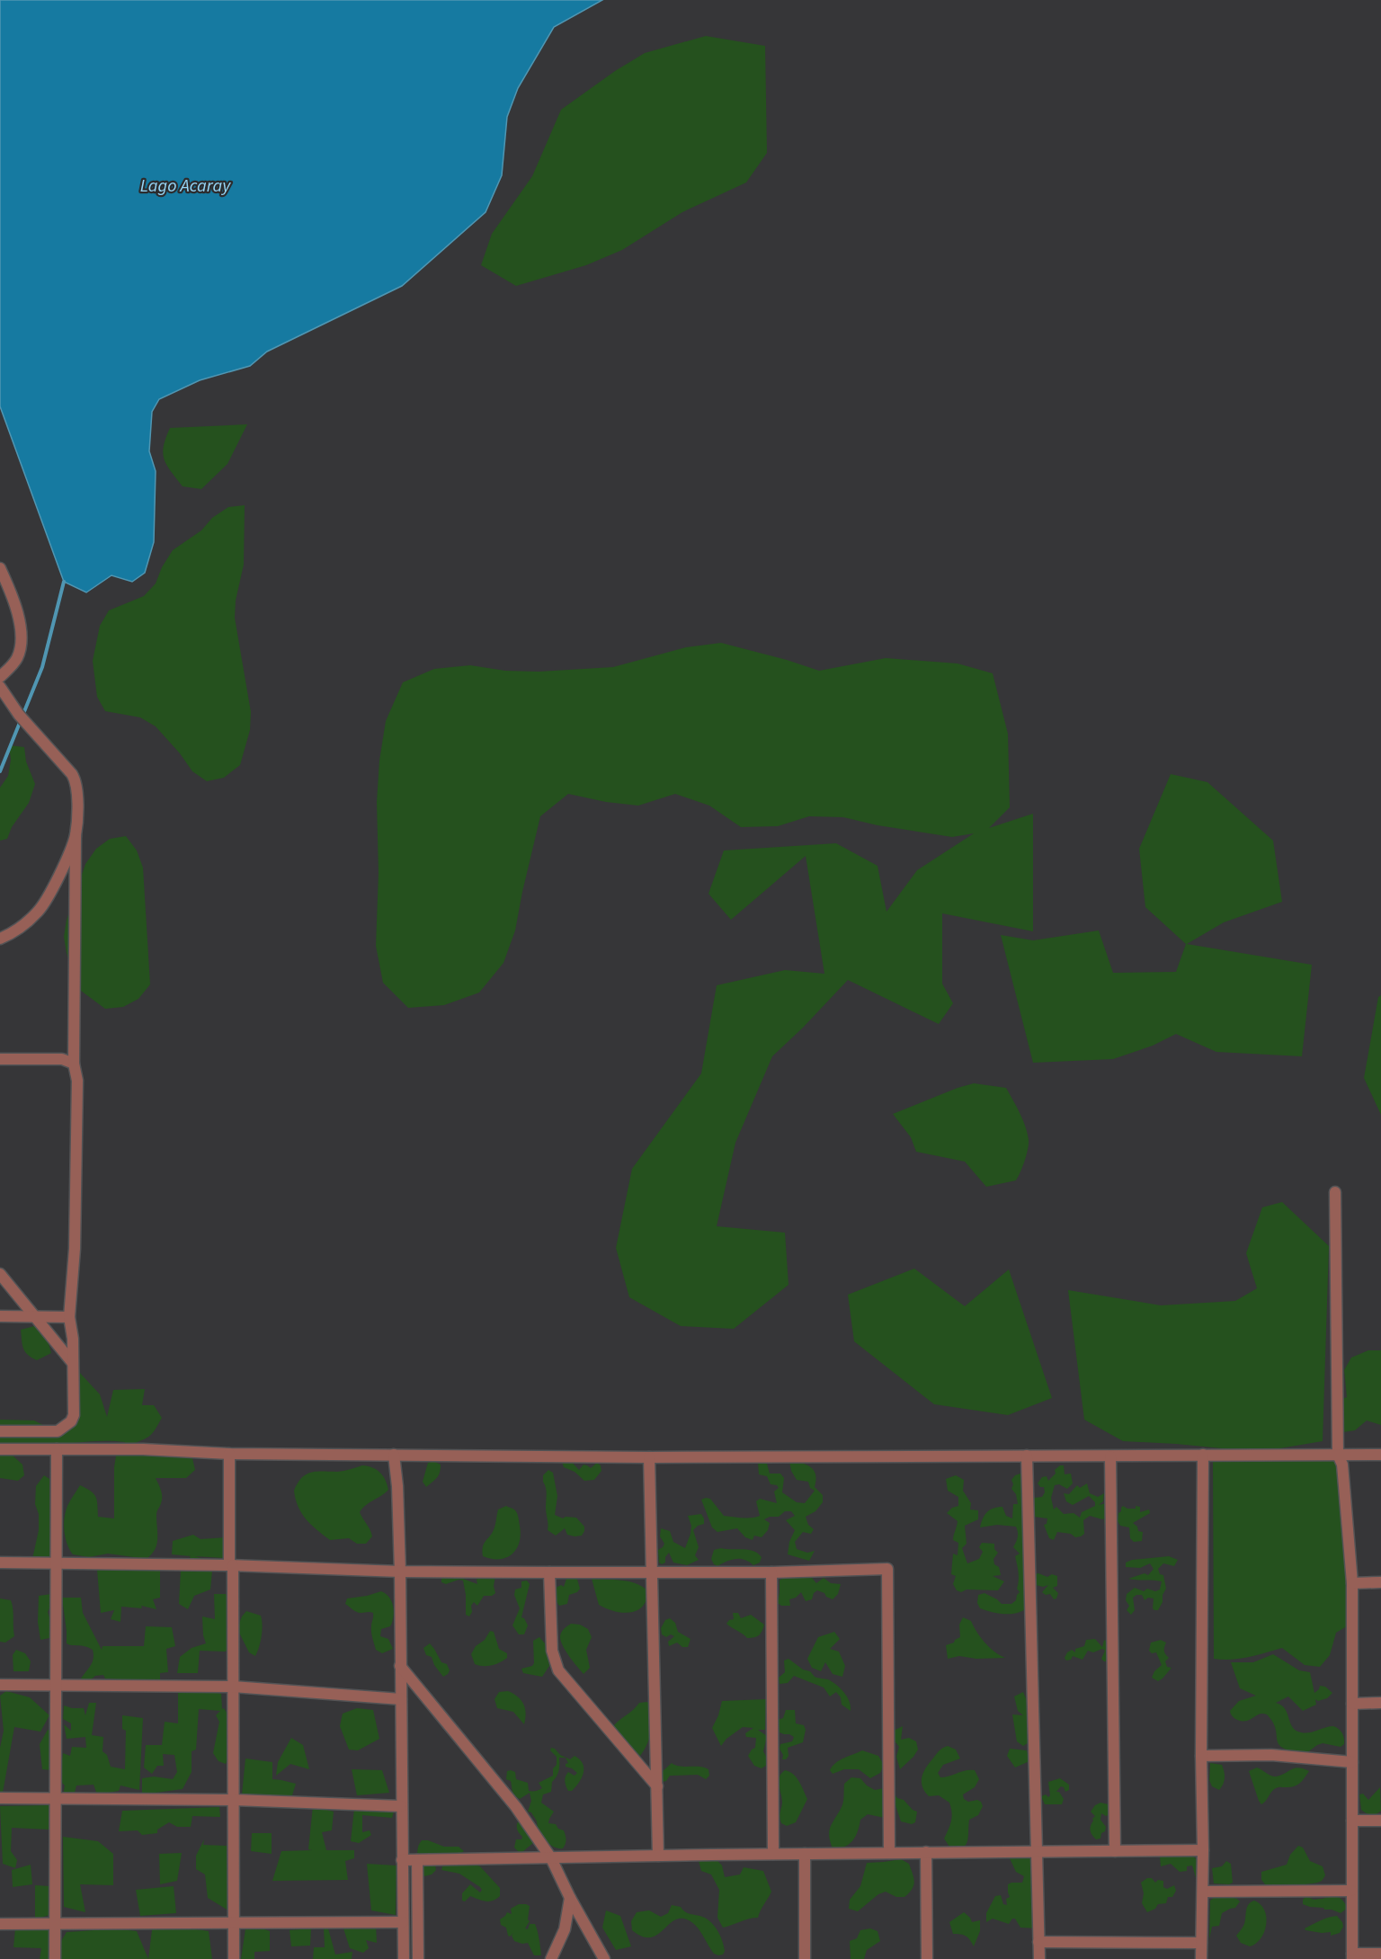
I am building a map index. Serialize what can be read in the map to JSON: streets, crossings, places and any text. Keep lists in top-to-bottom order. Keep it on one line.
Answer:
{"water":["Lago Acaray"]}
